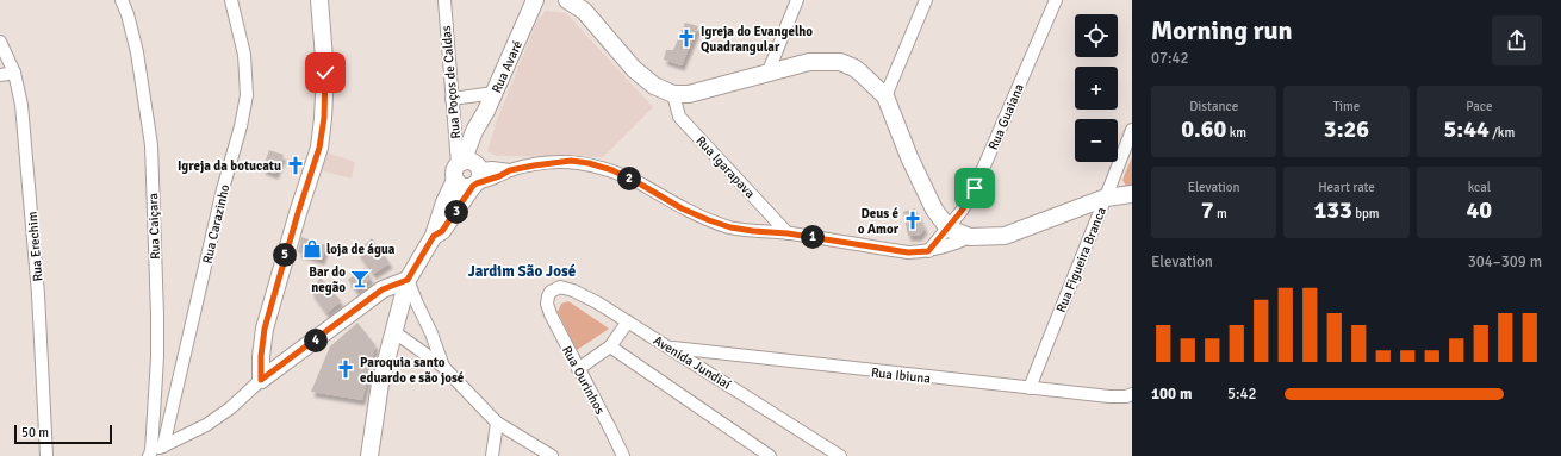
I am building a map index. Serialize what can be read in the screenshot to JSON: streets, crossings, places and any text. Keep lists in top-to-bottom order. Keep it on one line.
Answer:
{"streets":{"main road":["Rua Avaré"],"street":["Rua Poços de Caldas","Rua Guaiana","Rua Igarapava","Rua Carazinho","Rua Caiçara","Rua Erechim","Rua Figueira Branca","Avenida Jundiaí","Rua Ibiuna","Rua Ourinhos"]},"crossings":[["Rua Avaré","Rua Poços de Caldas"],["Rua Figueira Branca","Rua Ibiuna"],["Avenida Jundiaí","Rua Ibiuna"],["Avenida Jundiaí","Rua Ourinhos"]],"districts":["Jardim São José"],"places":{"church":["Igreja do Evangelho Quadrangular","Igreja da botucatu","Deus é o Amor","Paroquia santo eduardo e são josé"],"shop":["loja de água"],"bar":["Bar do negão"]},"scale_bar":"50 m","page":{"heading":["Morning run","07:42"],"map_buttons":["+","−"],"stats":[["Distance","0.60 km"],["Time","3:26"],["Pace","5:44 /km"],["Elevation","7 m"],["Heart rate","133 bpm"],["kcal","40"]],"pins":["2","3","1","5","4"],"chart":["Elevation","304–309 m"],"list":[{"name":"100 m","note":"5:42"}],"scale":"50 m"}}
